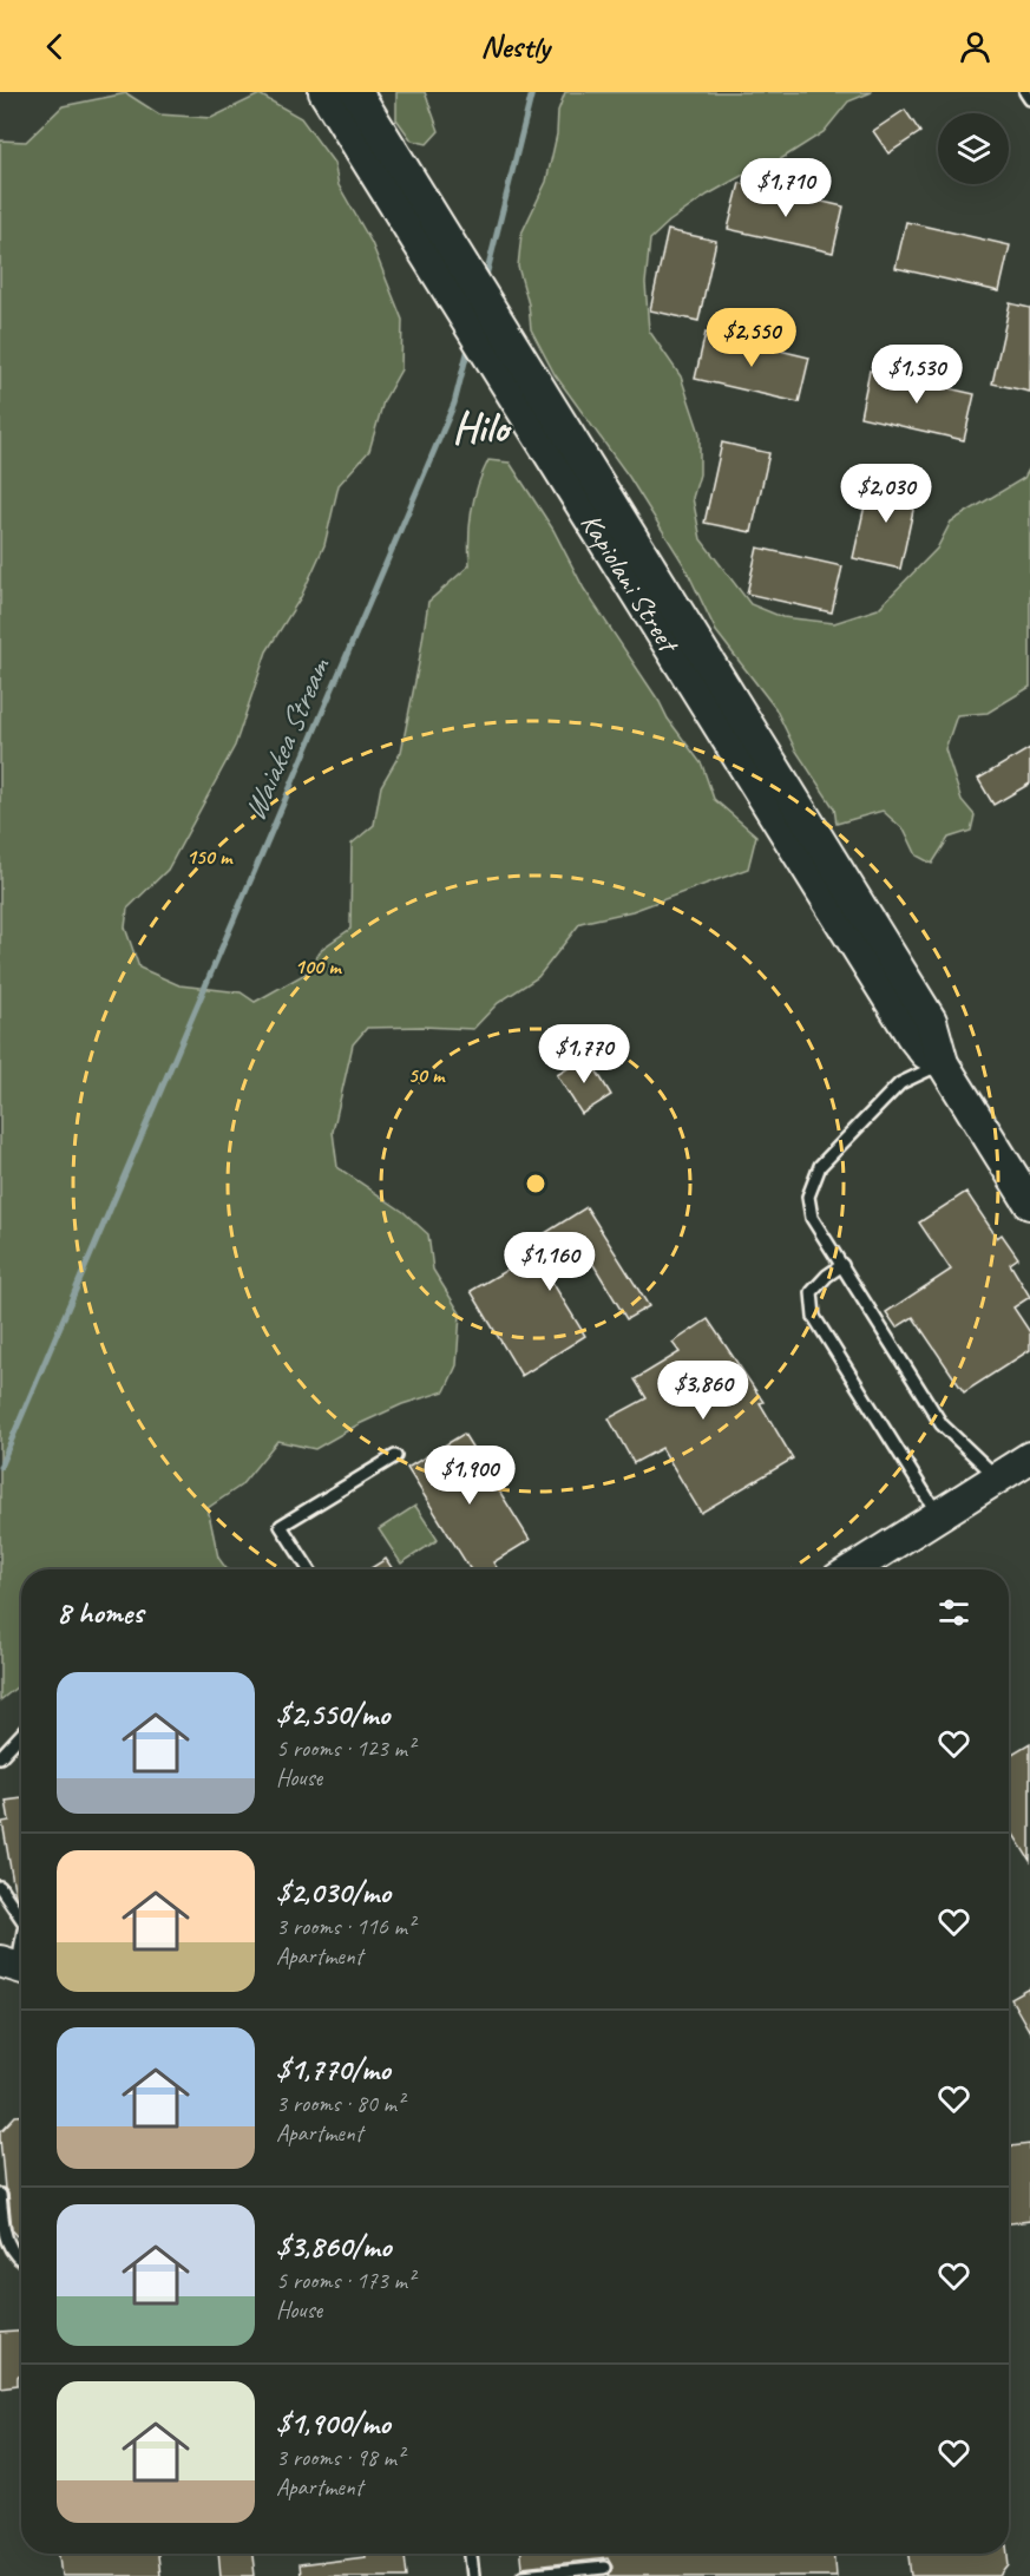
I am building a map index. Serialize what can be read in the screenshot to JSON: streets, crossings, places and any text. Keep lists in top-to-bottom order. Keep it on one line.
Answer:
{"streets":{"street":["Kapiolani Street"]},"districts":["Hilo"],"water":["Waiakea Stream"],"page":{"header":"Nestly","price":["$1,710","$2,550","$1,530","$2,030","$1,770","$1,160","$3,860","$1,900"],"heading":"8 homes","list":[{"name":"$2,550/mo","note":"5 rooms · 123 m² · House"},{"name":"$2,030/mo","note":"3 rooms · 116 m² · Apartment"},{"name":"$1,770/mo","note":"3 rooms · 80 m² · Apartment"},{"name":"$3,860/mo","note":"5 rooms · 173 m² · House"},{"name":"$1,900/mo","note":"3 rooms · 98 m² · Apartment"}]},"rings":["150 m","100 m","50 m"]}
